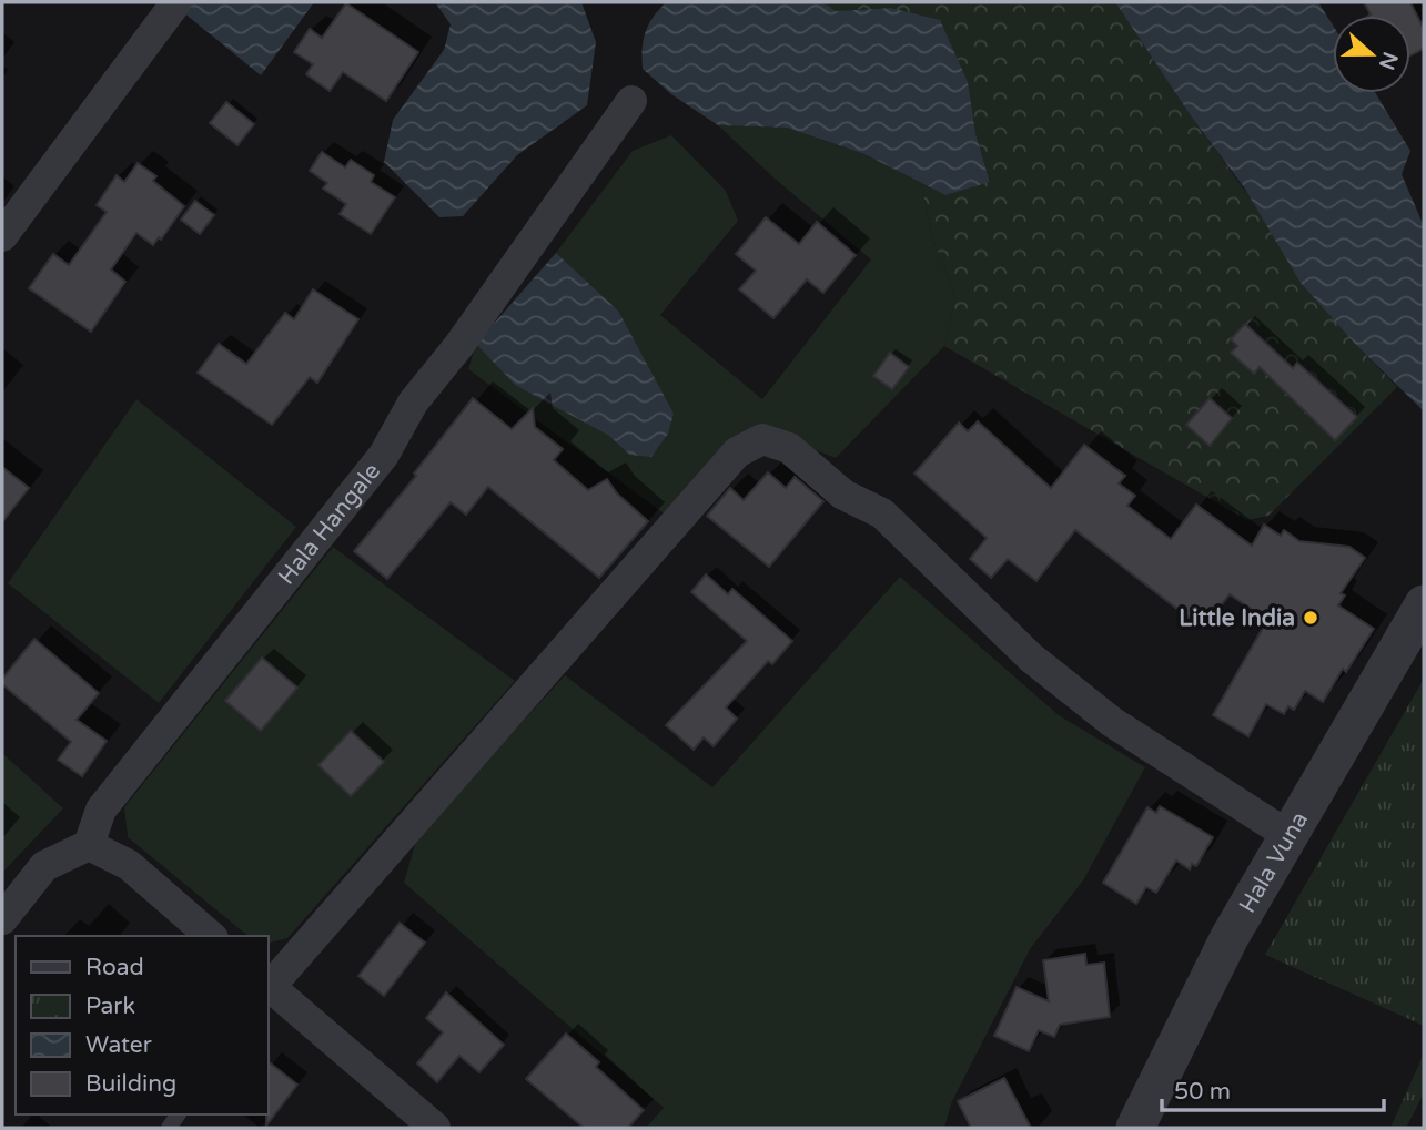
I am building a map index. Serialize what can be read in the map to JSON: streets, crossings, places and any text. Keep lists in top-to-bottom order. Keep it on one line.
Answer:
{"streets":{"street":["Hala Hangale","Hala Vuna"]},"places":["Little India"],"legend":["Road","Park","Water","Building"],"scale_bar":"50 m","north":"right"}
